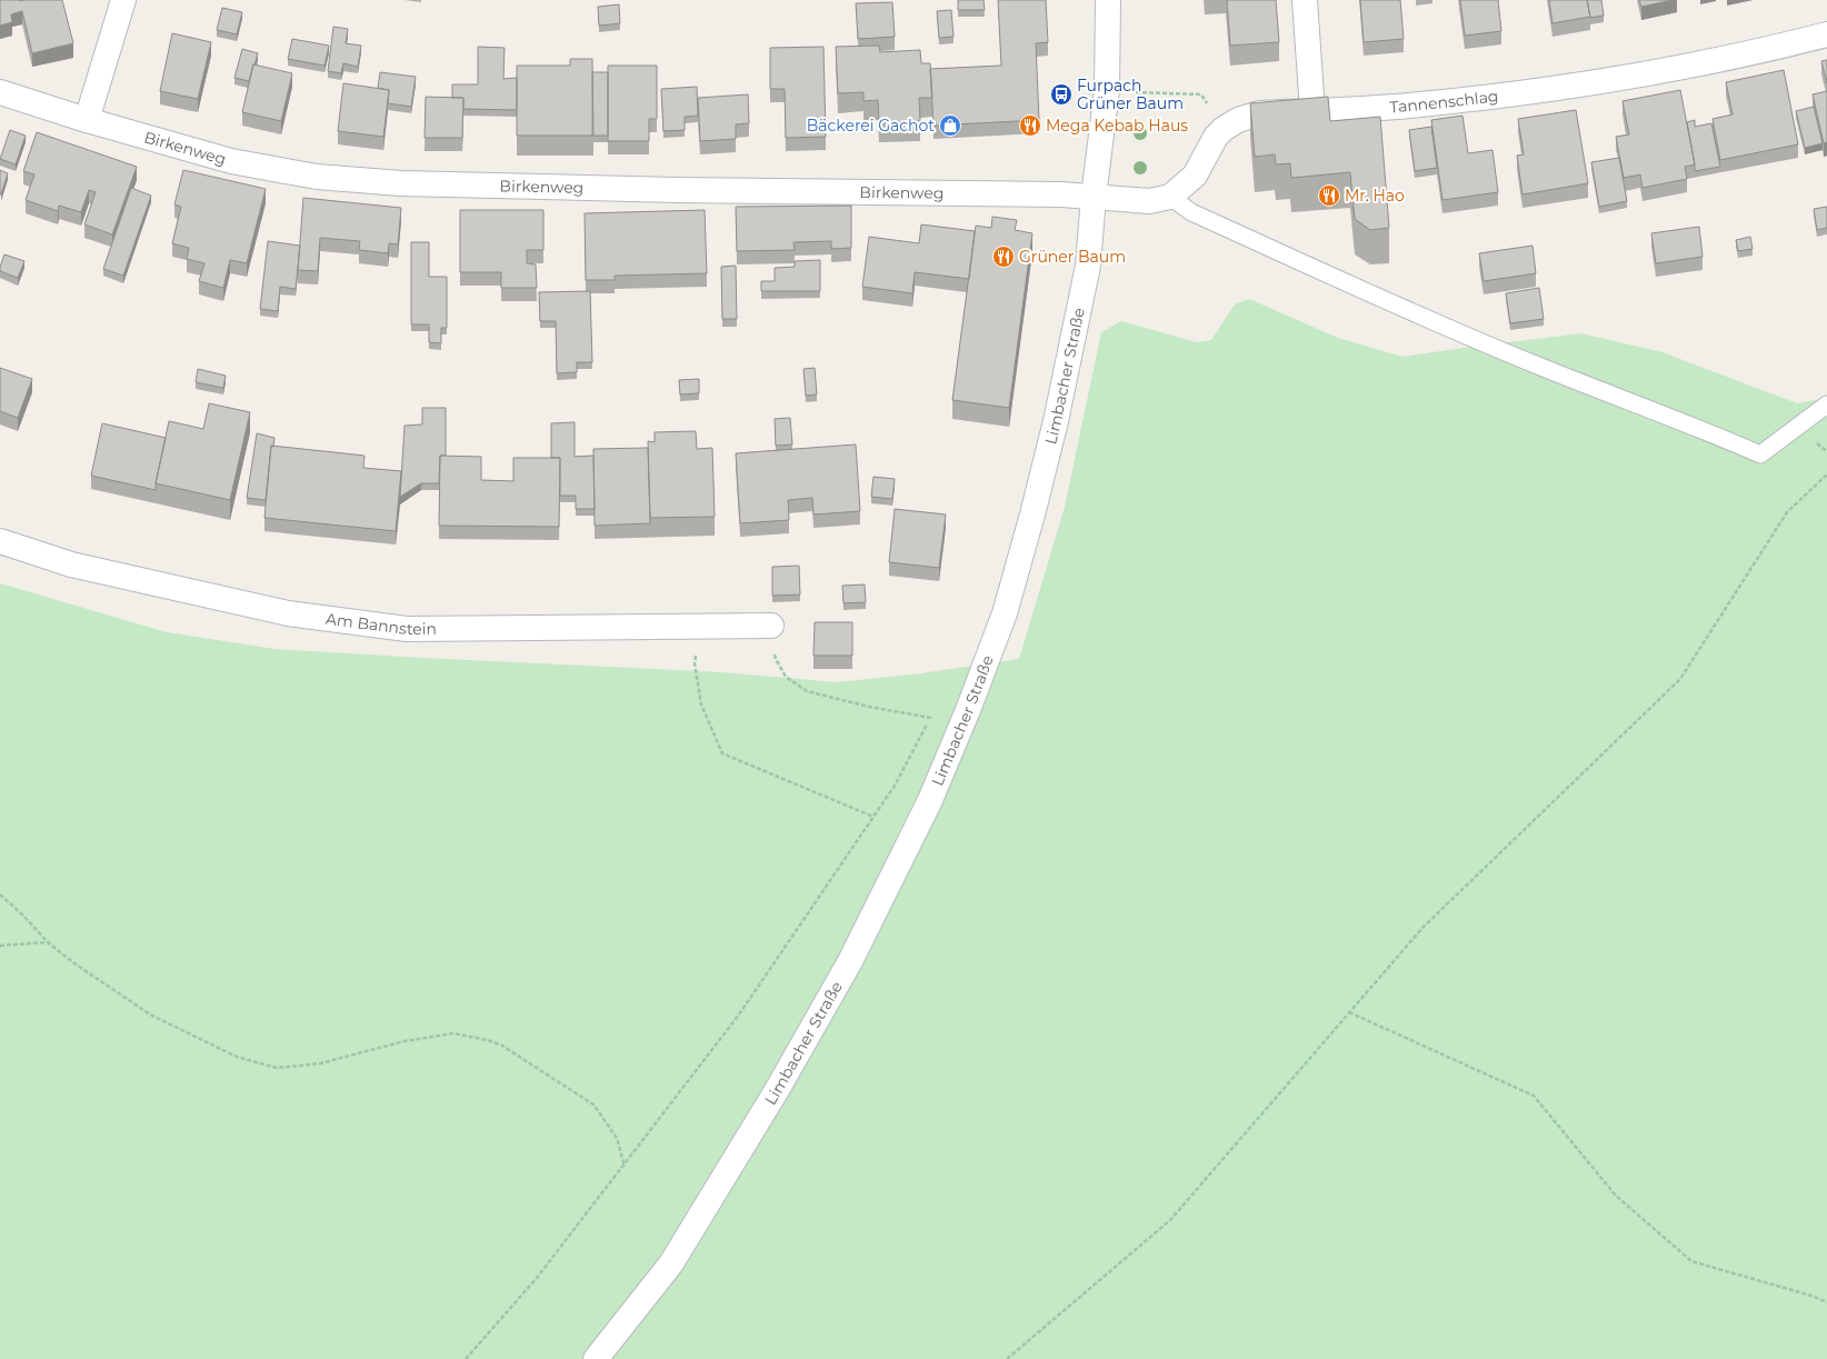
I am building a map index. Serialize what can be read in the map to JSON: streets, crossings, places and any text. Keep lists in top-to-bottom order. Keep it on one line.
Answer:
{"streets":{"street":["Tannenschlag","Birkenweg","Limbacher Straße","Am Bannstein"]},"crossings":[["Tannenschlag","Birkenweg"],["Tannenschlag","Limbacher Straße"],["Birkenweg","Limbacher Straße"]],"places":{"bus stop":["Furpach Grüner Baum"],"shop":["Bäckerei Gachot"],"restaurant":["Mega Kebab Haus","Mr. Hao","Grüner Baum"]}}
